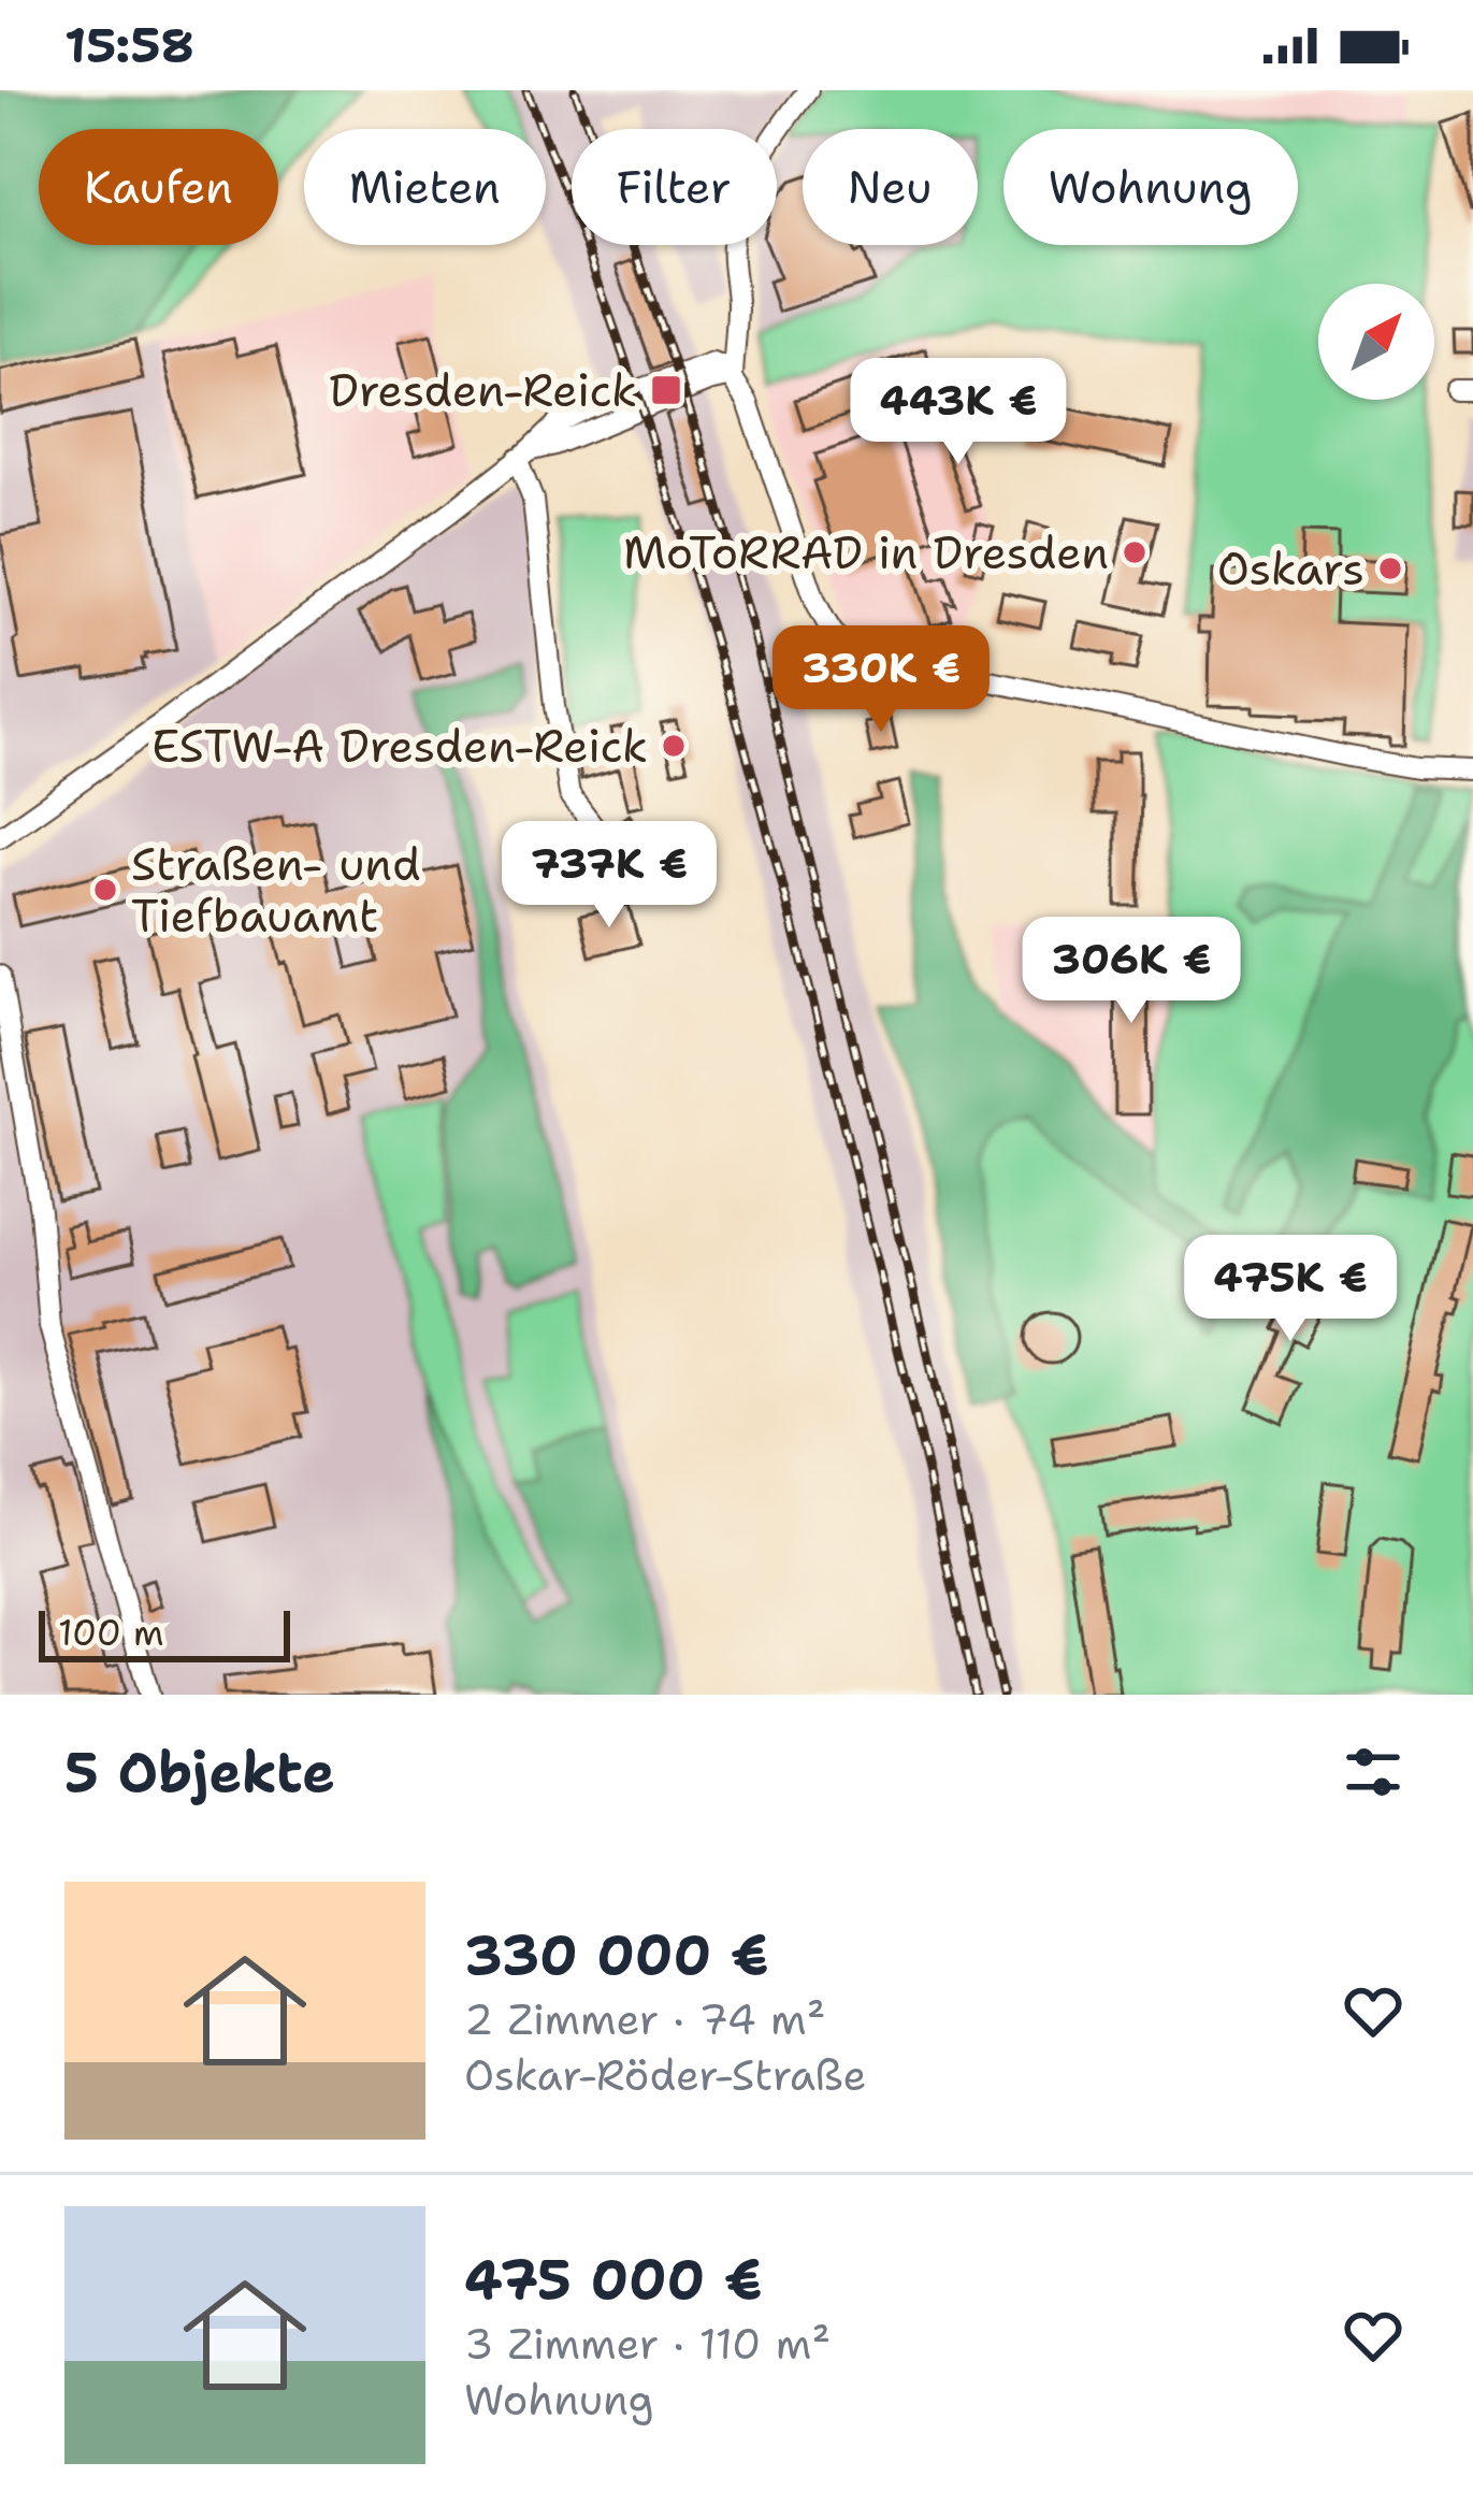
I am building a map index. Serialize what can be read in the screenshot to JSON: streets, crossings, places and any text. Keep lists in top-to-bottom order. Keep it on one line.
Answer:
{"places":{"transit":["Dresden-Reick"],"other":["MoToRRAD in Dresden","Oskars","ESTW-A Dresden-Reick","Straßen- und Tiefbauamt"]},"scale_bar":"100 m","north":"top right","page":{"status":"15:58","chip":["Kaufen","Mieten","Filter","Neu","Wohnung"],"price":["443K €","330K €","737K €","306K €","475K €"],"scale":"100 m","heading":"5 Objekte","list":[{"name":"330 000 €","note":"2 Zimmer · 74 m² · Oskar-Röder-Straße"},{"name":"475 000 €","note":"3 Zimmer · 110 m² · Wohnung"}]}}
